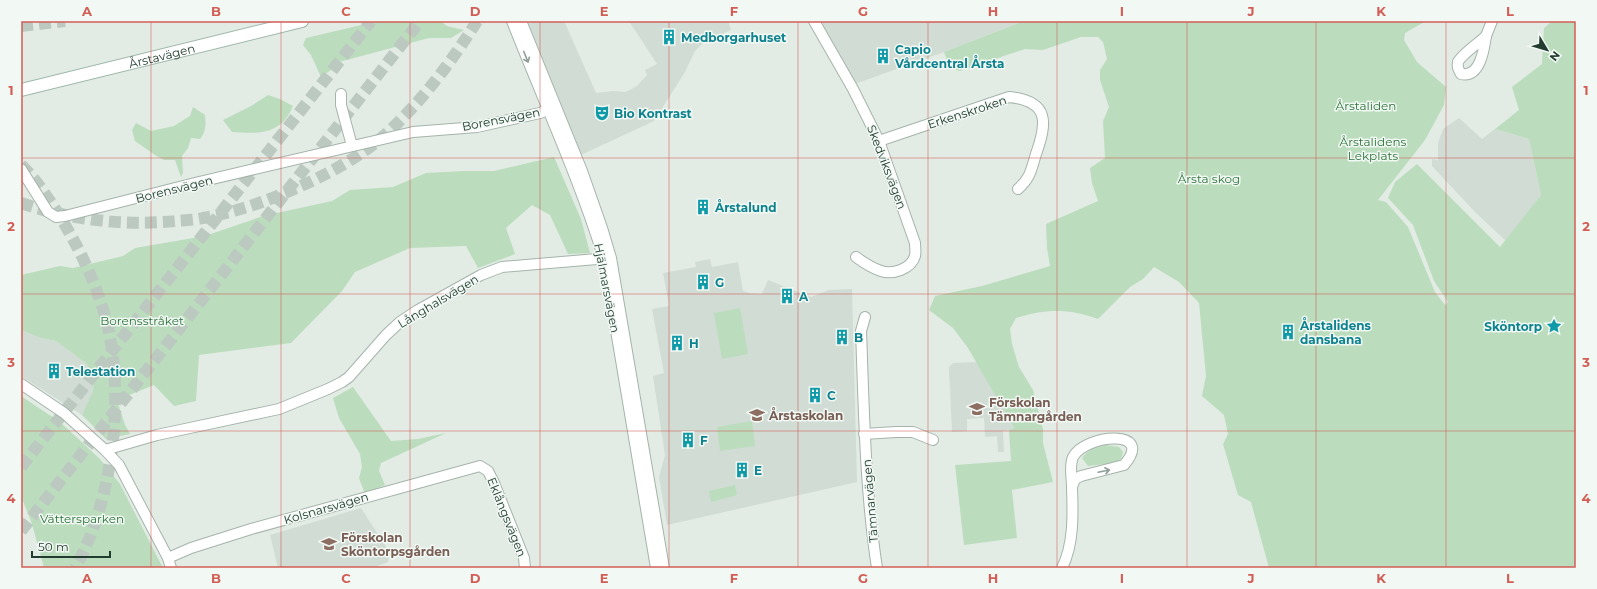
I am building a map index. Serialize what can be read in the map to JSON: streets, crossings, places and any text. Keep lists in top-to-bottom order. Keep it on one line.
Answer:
{"streets":{"street":["Årstavägen","Erkenskroken","Borensvägen","Skedviksvägen","Hjälmarsvägen","Långhalsvägen","Tämnarvägen","Kolsnarsvägen","Eklångsvägen"]},"crossings":[["Erkenskroken","Skedviksvägen"],["Borensvägen","Hjälmarsvägen"],["Hjälmarsvägen","Långhalsvägen"],["Kolsnarsvägen","Eklångsvägen"]],"parks":["Årstaliden","Årstalidens Lekplats","Årsta skog","Borensstråket","Vättersparken"],"places":{"building":["Medborgarhuset","Capio Vårdcentral Årsta","Årstalund","G","A","Årstalidens dansbana","B","H","Telestation","C","F","E"],"theatre":["Bio Kontrast"],"place":["Sköntorp"],"school or university":["Förskolan Tämnargården","Årstaskolan","Förskolan Sköntorpsgården"]},"scale_bar":"50 m","north":"bottom right","grid":{"columns":["A","B","C","D","E","F","G","H","I","J","K","L"],"rows":["1","2","3","4"]}}
